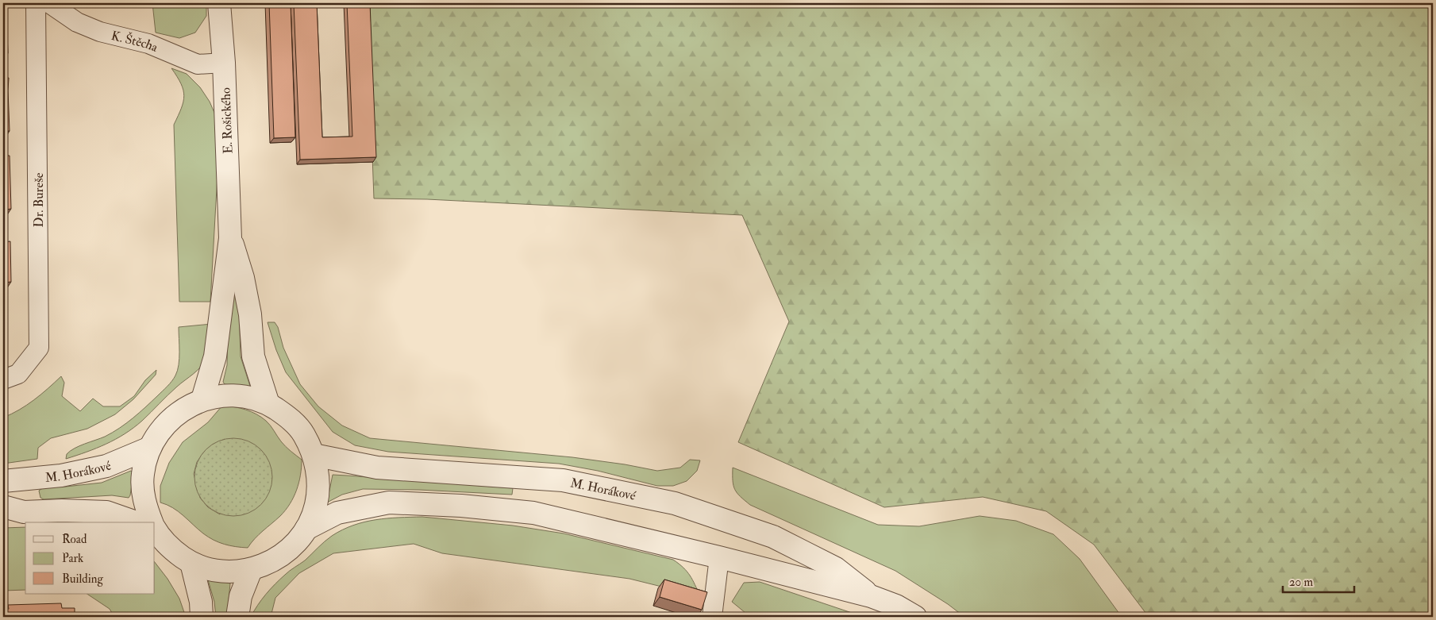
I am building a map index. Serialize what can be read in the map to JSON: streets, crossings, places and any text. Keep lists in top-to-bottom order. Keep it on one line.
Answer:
{"streets":{"street":["K. Štěcha","E. Rošického","Dr. Bureše","M. Horákové"]},"crossings":[["K. Štěcha","E. Rošického"]],"legend":["Road","Park","Building"],"scale_bar":"20 m"}
